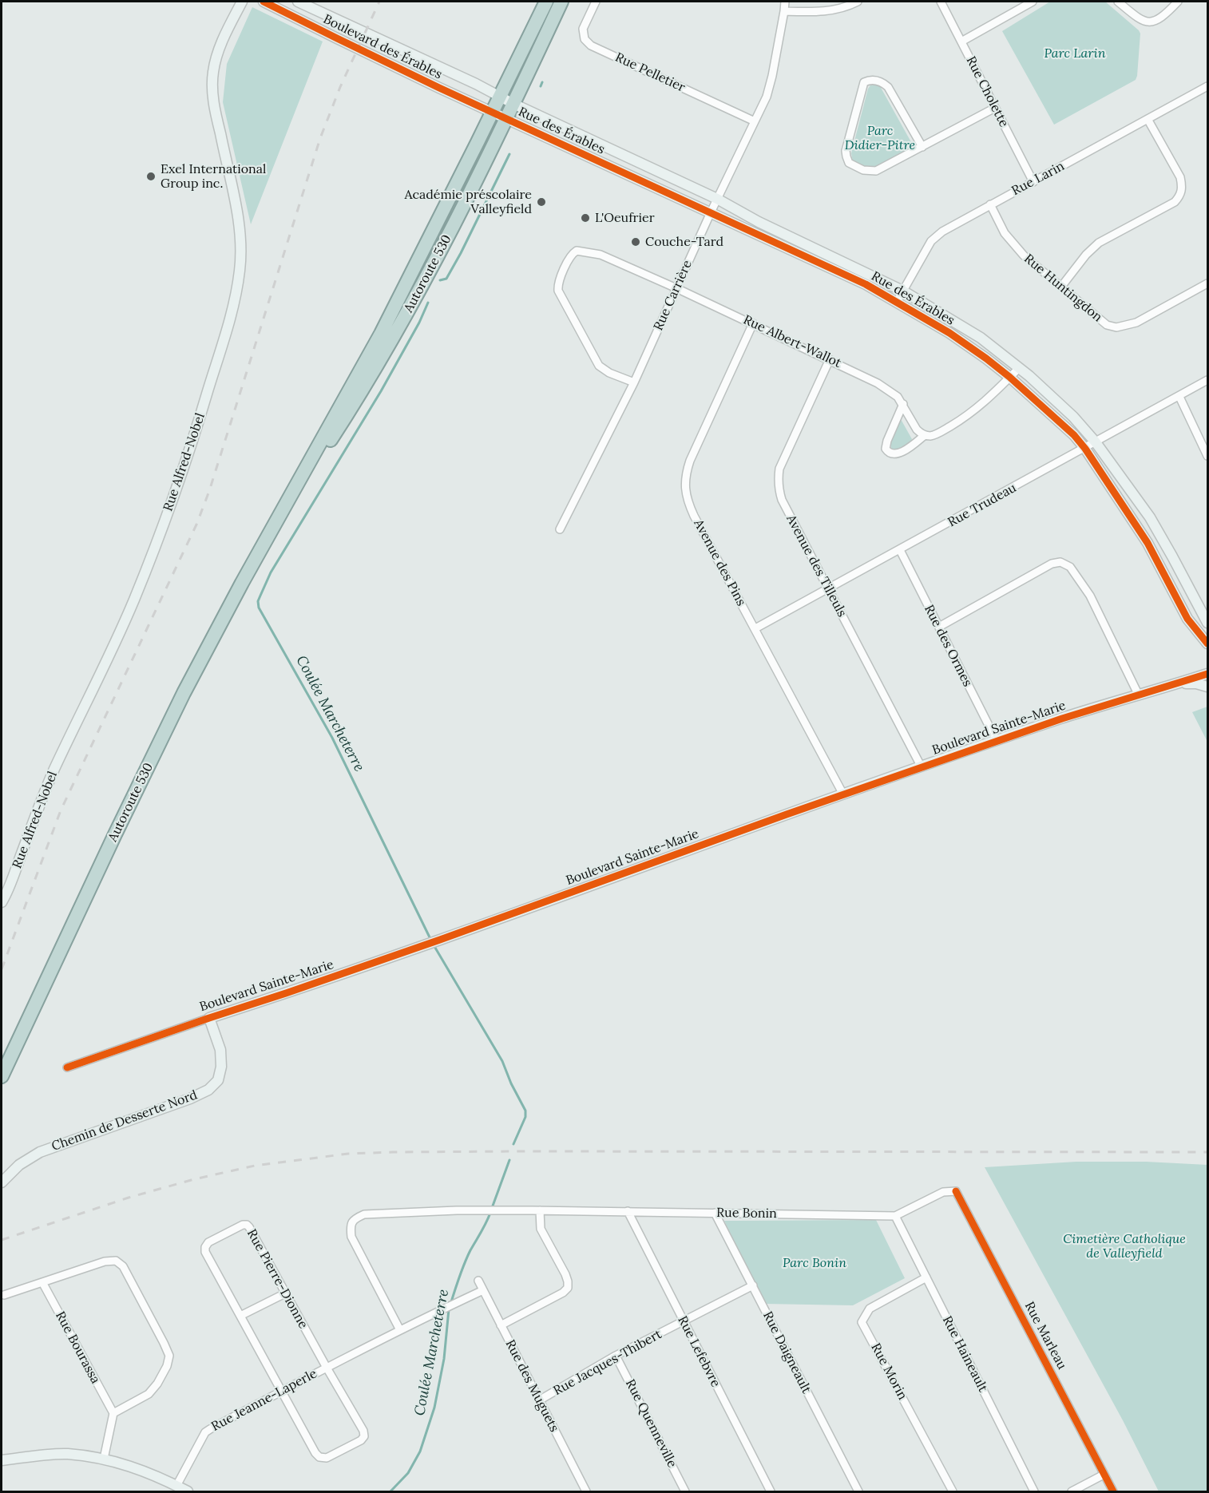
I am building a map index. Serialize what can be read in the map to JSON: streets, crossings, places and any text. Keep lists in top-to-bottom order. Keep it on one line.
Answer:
{"streets":{"highway":["Autoroute 530"],"street":["Boulevard des Érables","Rue Pelletier","Rue Cholette","Rue des Érables","Rue Larin","Rue Huntingdon","Rue Carrière","Rue Albert-Wallot","Rue Alfred-Nobel","Rue Trudeau","Avenue des Pins","Avenue des Tilleuls","Rue des Ormes","Boulevard Sainte-Marie","Chemin de Desserte Nord","Rue Bonin","Rue Pierre-Dionne","Rue Marleau","Rue Bourassa","Rue Lefebvre","Rue Daigneault","Rue Haineault","Rue Jacques-Thibert","Rue Morin","Rue des Muguets","Rue Jeanne-Laperle","Rue Quenneville"]},"crossings":[["Boulevard des Érables","Rue des Érables"],["Boulevard des Érables","Autoroute 530"],["Rue Pelletier","Rue Carrière"],["Rue Cholette","Rue Larin"],["Rue des Érables","Rue Larin"],["Rue des Érables","Autoroute 530"],["Rue des Érables","Rue Carrière"],["Rue des Érables","Rue Trudeau"],["Rue Larin","Rue Huntingdon"],["Rue Carrière","Rue Albert-Wallot"],["Rue Albert-Wallot","Avenue des Pins"],["Rue Albert-Wallot","Avenue des Tilleuls"],["Rue Trudeau","Avenue des Pins"],["Rue Trudeau","Avenue des Tilleuls"],["Rue Trudeau","Rue des Ormes"],["Avenue des Pins","Boulevard Sainte-Marie"],["Avenue des Tilleuls","Boulevard Sainte-Marie"],["Rue des Ormes","Boulevard Sainte-Marie"],["Boulevard Sainte-Marie","Chemin de Desserte Nord"],["Rue Bonin","Rue Marleau"],["Rue Bonin","Rue Lefebvre"],["Rue Bonin","Rue Daigneault"],["Rue Bonin","Rue Haineault"],["Rue Bonin","Rue Jeanne-Laperle"],["Rue Pierre-Dionne","Rue Jeanne-Laperle"],["Rue Lefebvre","Rue Jacques-Thibert"],["Rue Daigneault","Rue Jacques-Thibert"],["Rue Haineault","Rue Morin"],["Rue Jacques-Thibert","Rue des Muguets"],["Rue Jacques-Thibert","Rue Quenneville"],["Rue des Muguets","Rue Jeanne-Laperle"]],"water":["Coulée Marcheterre"],"parks":["Parc Larin","Parc Didier-Pitre","Cimetière Catholique de Valleyfield","Parc Bonin"],"places":["Exel International Group inc.","Académie préscolaire Valleyfield","L'Oeufrier","Couche-Tard"]}
